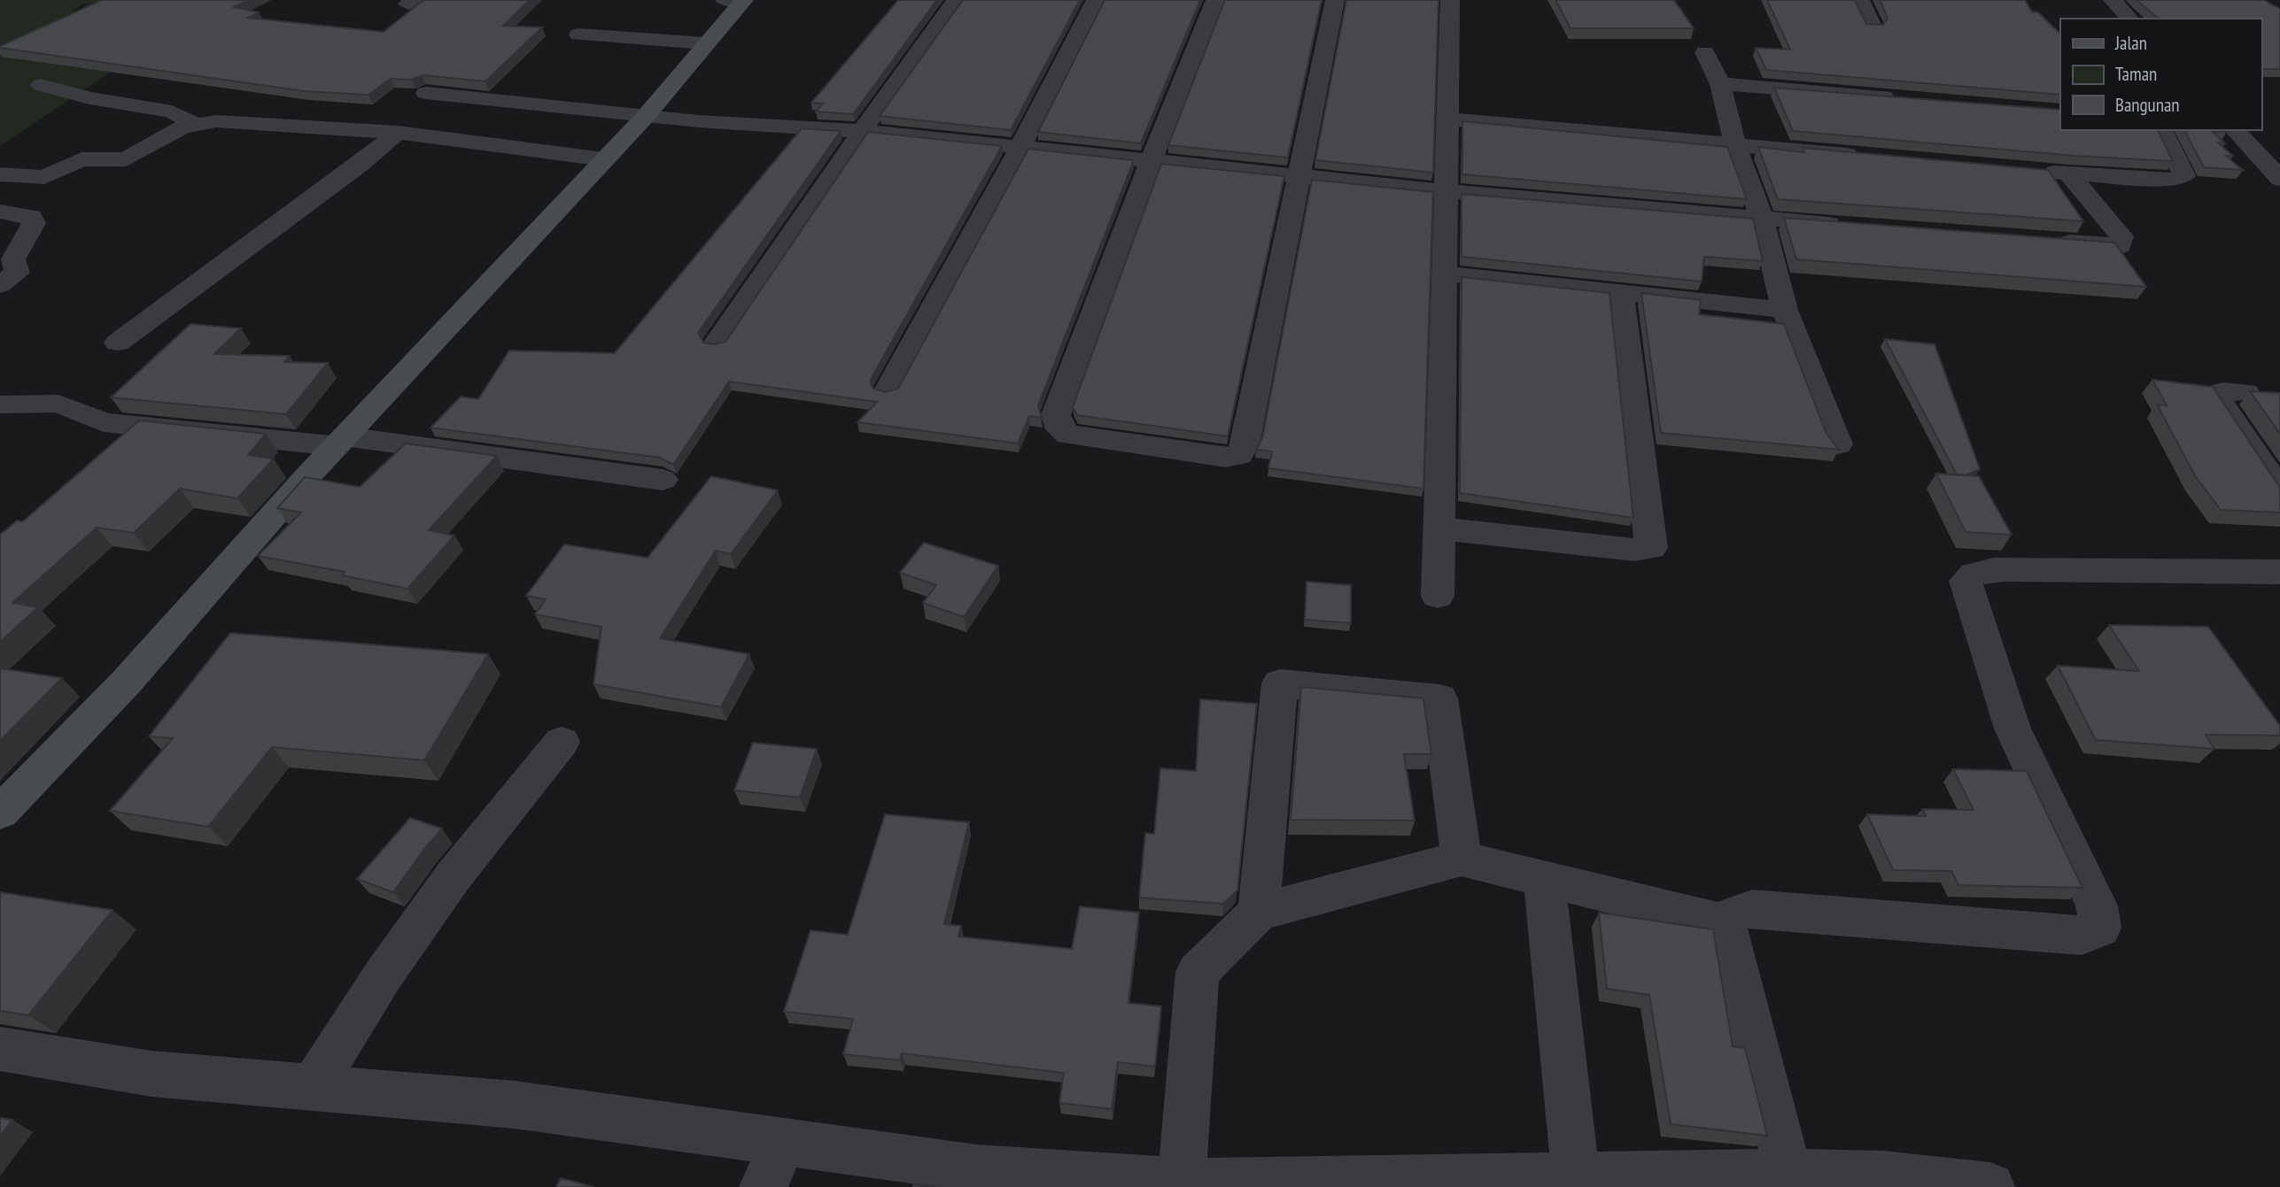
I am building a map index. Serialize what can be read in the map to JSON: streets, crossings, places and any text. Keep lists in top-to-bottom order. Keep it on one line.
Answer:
{"legend":["Jalan","Taman","Bangunan"]}
